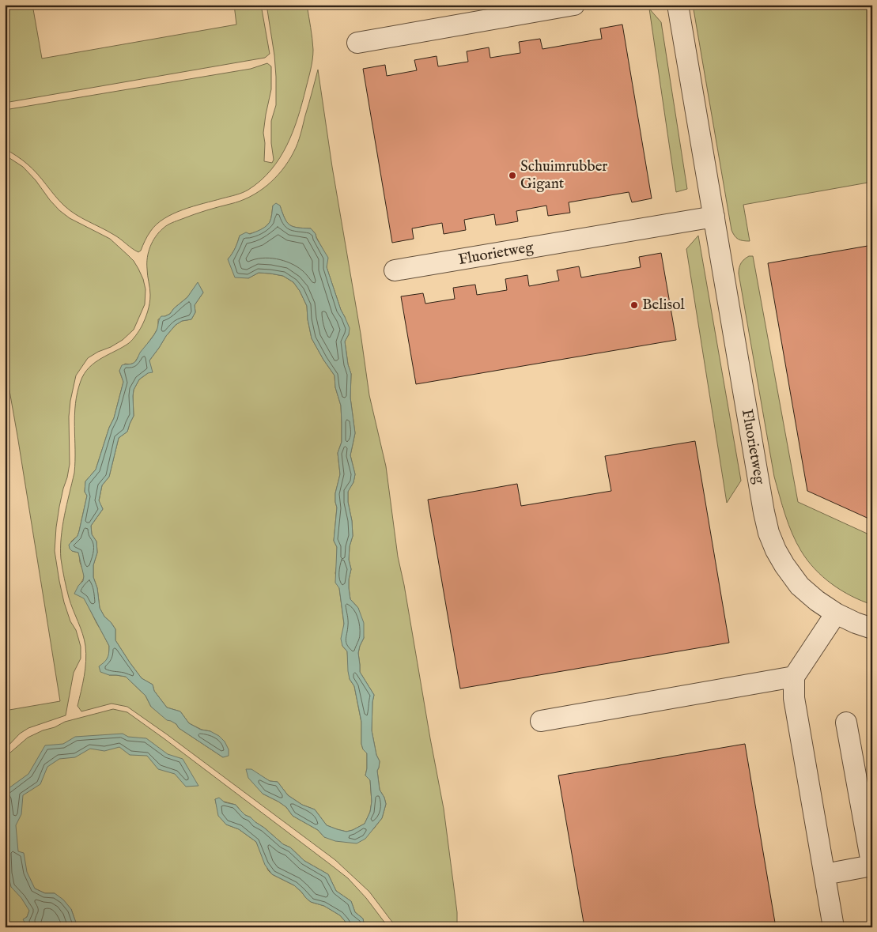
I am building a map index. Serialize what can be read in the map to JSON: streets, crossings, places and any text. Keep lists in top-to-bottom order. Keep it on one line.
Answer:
{"streets":{"street":["Fluorietweg"]},"places":["Schuimrubber Gigant","Belisol"]}
